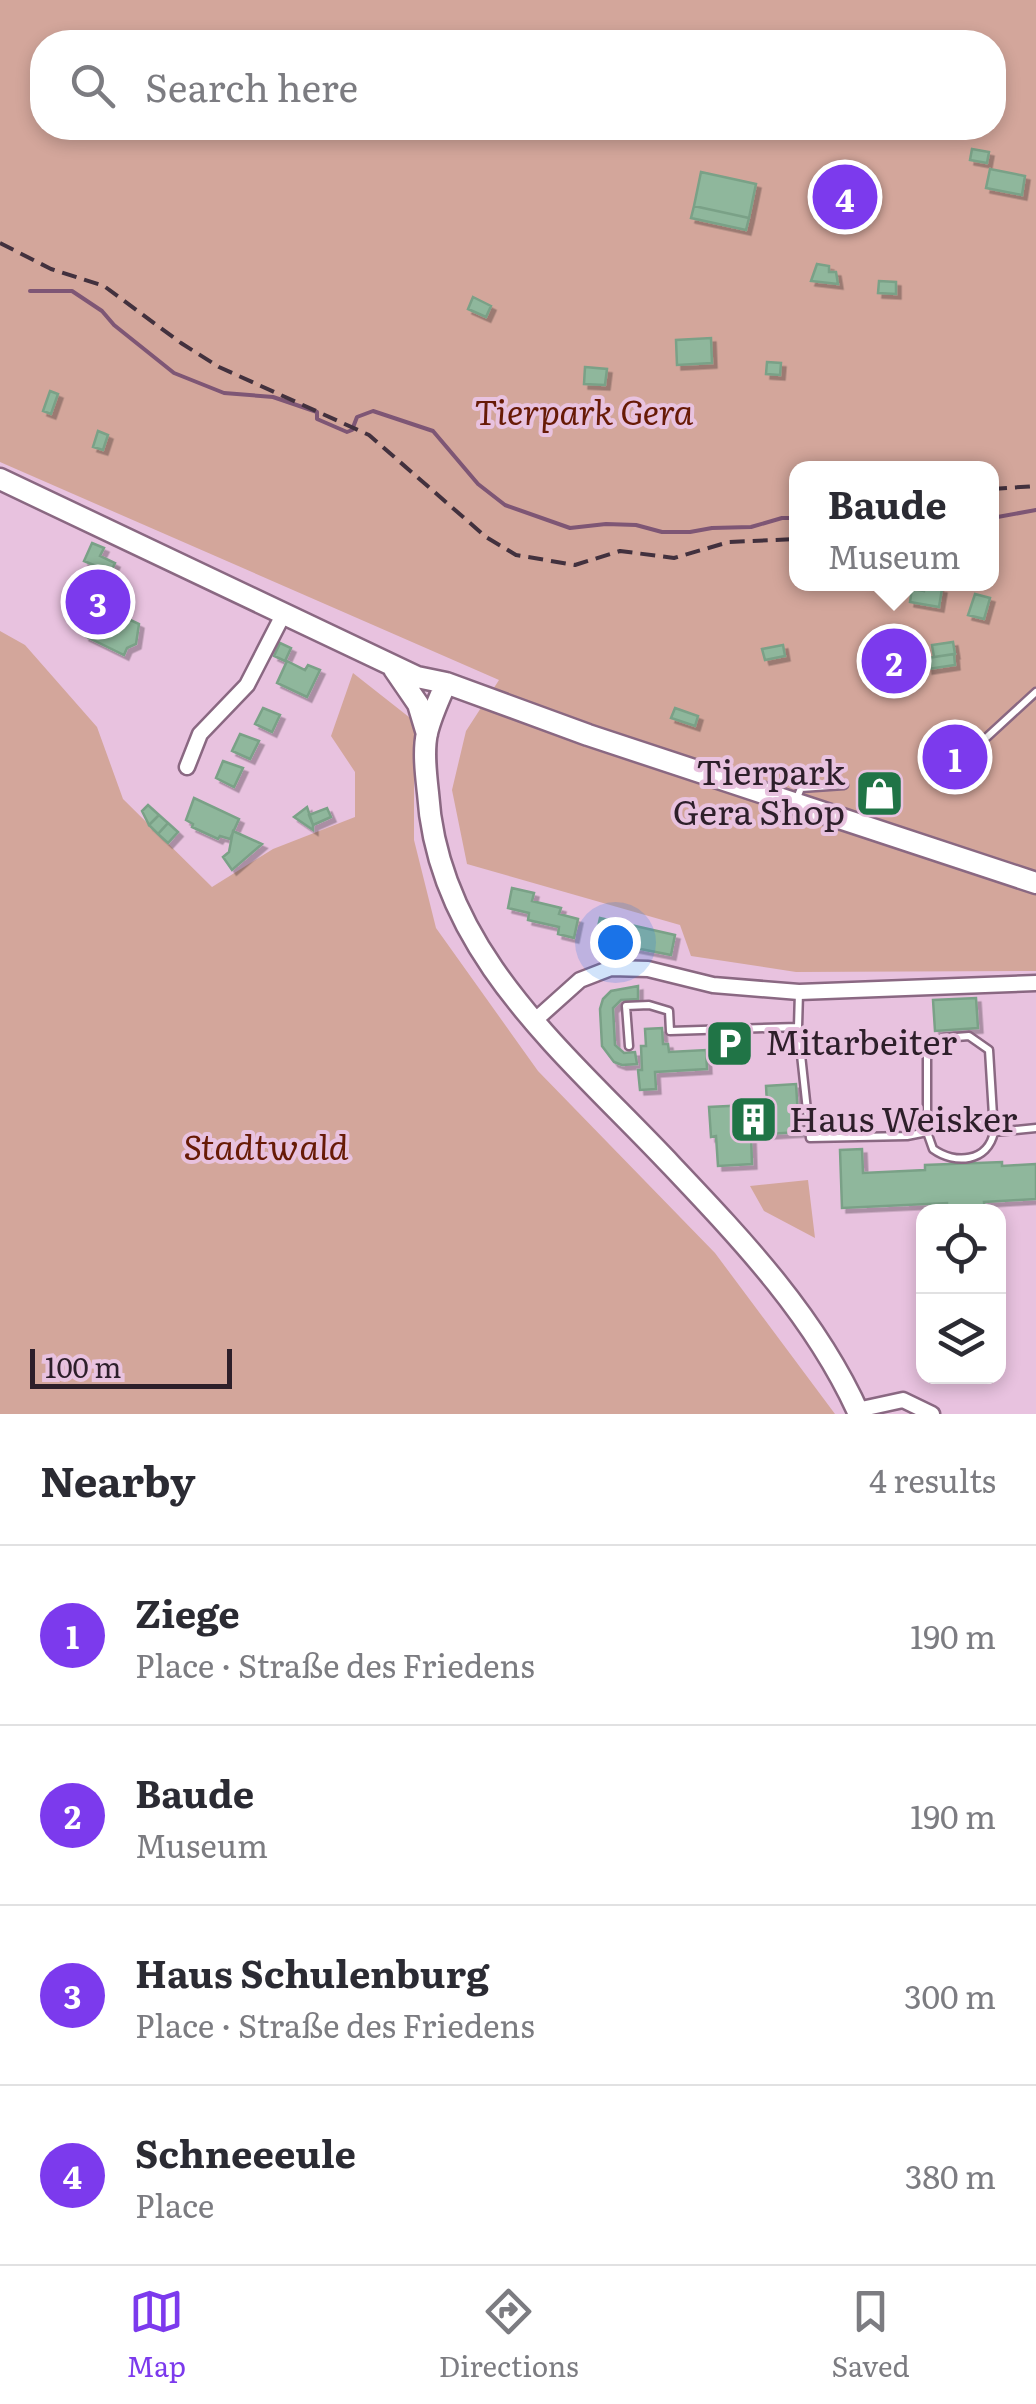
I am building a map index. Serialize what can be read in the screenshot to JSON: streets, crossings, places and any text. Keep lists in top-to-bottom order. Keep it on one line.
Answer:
{"parks":["Tierpark Gera","Stadtwald"],"places":{"shop":["Tierpark Gera Shop"],"parking":["Mitarbeiter"],"building":["Haus Weisker"]},"scale_bar":"100 m","page":{"search":"Search here","pins":["4","3","2","1"],"popup":["Baude","Museum"],"scale":"100 m","heading":["Nearby","4 results"],"list":[{"mark":"1","name":"Ziege","note":"Place · Straße des Friedens","value":"190 m"},{"mark":"2","name":"Baude","note":"Museum","value":"190 m"},{"mark":"3","name":"Haus Schulenburg","note":"Place · Straße des Friedens","value":"300 m"},{"mark":"4","name":"Schneeeule","note":"Place","value":"380 m"}],"nav":["Map","Directions","Saved"]}}
